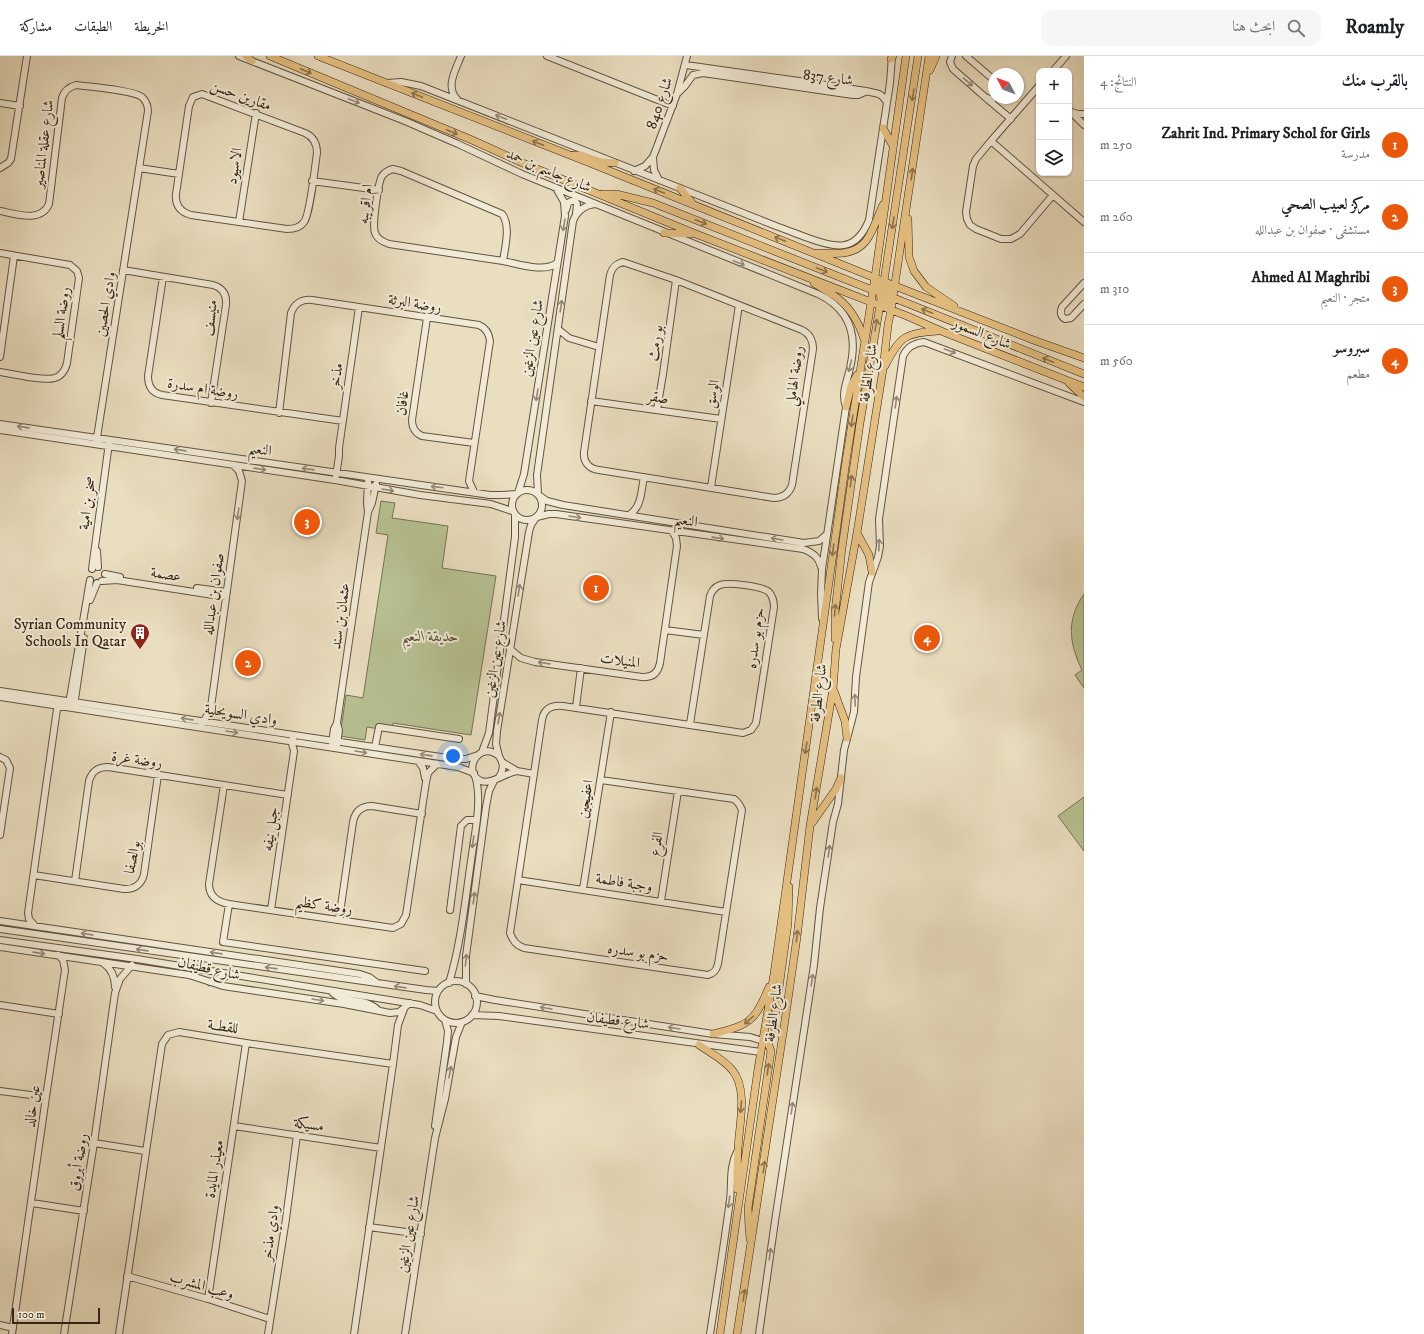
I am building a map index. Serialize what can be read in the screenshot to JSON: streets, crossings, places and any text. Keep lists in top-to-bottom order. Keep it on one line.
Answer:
{"streets":{"main road":["شارع جاسم بن حمد","شارع السمور","شارع الطرفة"],"street":["شارع 837","مقارين حسن","شارع 840","شارع عقلة المناصير","الاسيود","ام اقريبه","روضة البرثة","وادي الحصين","روضة السلم","منيسف","شارع عين الزغين","بو رمث","مذخر","روضة الهاملي","روضة ام سدرة","الوسق","صقر","غافان","النعيم","صخر بن امية","عصمة","صفوان بن عبدالله","عثمان بن سند","حزم بو سدره","المنيلات","وادي السويحلية","روضة غرة","اعفيجين","جبل نيفه","الفرع","بوالصفا","وجبة فاطمة","روضة كظيم","شارع قطيفان","للقطــة","عين خالد","مسيكة","روضة أبروق","معيذر المايدة","وادي مذخر","وعب المشرب"]},"crossings":[["شارع 837","شارع 840"],["مقارين حسن","الاسيود"],["شارع 840","شارع جاسم بن حمد"],["شارع عقلة المناصير","وادي الحصين"],["شارع جاسم بن حمد","شارع السمور"],["شارع جاسم بن حمد","شارع عين الزغين"],["شارع جاسم بن حمد","شارع الطرفة"],["ام اقريبه","شارع عين الزغين"],["روضة البرثة","مذخر"],["روضة البرثة","روضة ام سدرة"],["روضة البرثة","غافان"],["وادي الحصين","منيسف"],["وادي الحصين","النعيم"],["منيسف","روضة ام سدرة"],["شارع السمور","شارع الطرفة"],["شارع عين الزغين","النعيم"],["شارع عين الزغين","المنيلات"],["شارع عين الزغين","وادي السويحلية"],["شارع عين الزغين","شارع قطيفان"],["بو رمث","روضة الهاملي"],["بو رمث","صقر"],["شارع الطرفة","النعيم"],["شارع الطرفة","شارع قطيفان"],["مذخر","روضة ام سدرة"],["مذخر","النعيم"],["روضة الهاملي","الوسق"],["روضة الهاملي","صقر"],["الوسق","صقر"],["النعيم","صخر بن امية"],["النعيم","صفوان بن عبدالله"],["النعيم","عثمان بن سند"],["النعيم","المنيلات"],["صخر بن امية","عصمة"],["عصمة","صفوان بن عبدالله"],["صفوان بن عبدالله","وادي السويحلية"],["عثمان بن سند","وادي السويحلية"],["حزم بو سدره","اعفيجين"],["حزم بو سدره","الفرع"],["حزم بو سدره","وجبة فاطمة"],["وادي السويحلية","جبل نيفه"],["وادي السويحلية","روضة كظيم"],["روضة غرة","جبل نيفه"],["روضة غرة","بوالصفا"],["روضة غرة","روضة كظيم"],["اعفيجين","وجبة فاطمة"],["جبل نيفه","روضة كظيم"],["الفرع","وجبة فاطمة"],["شارع قطيفان","عين خالد"],["شارع قطيفان","روضة أبروق"],["للقطــة","معيذر المايدة"],["للقطــة","وعب المشرب"],["مسيكة","معيذر المايدة"],["مسيكة","وادي مذخر"],["معيذر المايدة","وعب المشرب"],["وادي مذخر","وعب المشرب"]],"one_way":["صفوان بن عبدالله"],"parks":["حديقة النعيم"],"places":{"building":["Syrian Community Schools In Qatar"]},"scale_bar":"100 m","north":"top left","page":{"header":"Roamly","search":"ابحث هنا","nav":["الخريطة","الطبقات","مشاركة"],"heading":["بالقرب منك","النتائج: 4"],"map_buttons":["+","−"],"list":[{"mark":"1","name":"Zahrit Ind. Primary Schol for Girls","note":"مدرسة","value":"250 m"},{"mark":"2","name":"مركز لعبيب الصحي","note":"مستشفى · صفوان بن عبدالله","value":"260 m"},{"mark":"3","name":"Ahmed Al Maghribi","note":"متجر · النعيم","value":"310 m"},{"mark":"4","name":"سبروسو","note":"مطعم","value":"560 m"}],"pins":["3","1","4","2"],"scale":"100 m"}}
